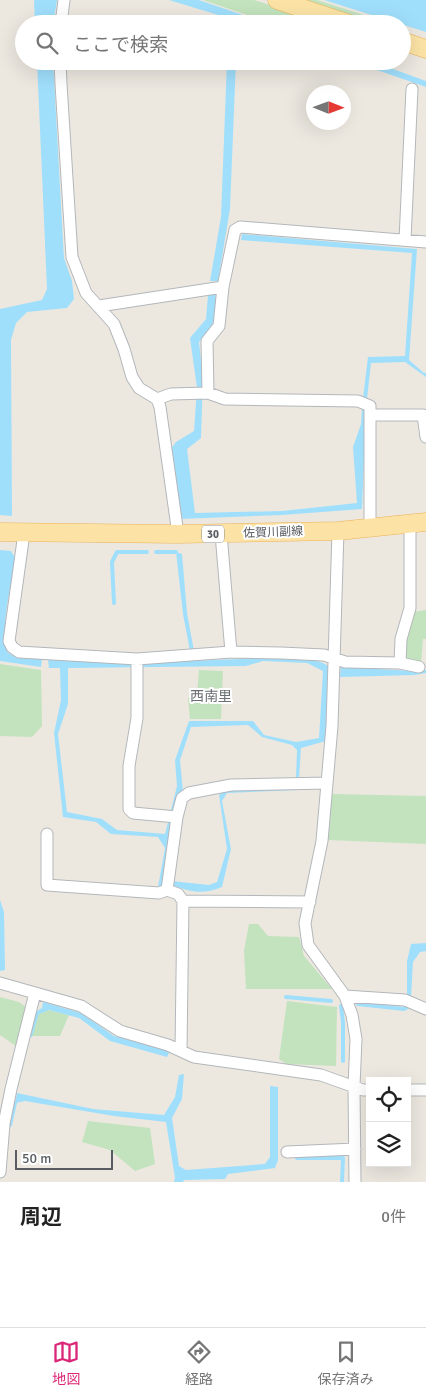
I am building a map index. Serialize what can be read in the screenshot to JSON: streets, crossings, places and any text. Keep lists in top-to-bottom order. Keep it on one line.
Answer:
{"streets":{"main road":["佐賀川副線","30"]},"districts":["西南里"],"scale_bar":"50 m","north":"right","page":{"search":"ここで検索","scale":"50 m","heading":["周辺","0件"],"nav":["地図","経路","保存済み"]}}
